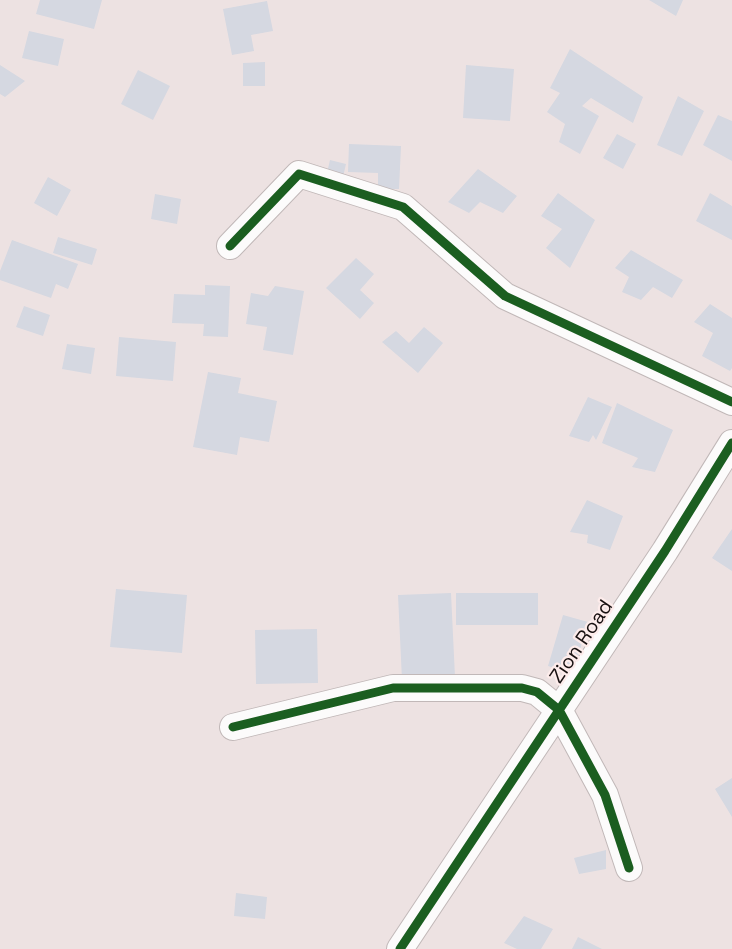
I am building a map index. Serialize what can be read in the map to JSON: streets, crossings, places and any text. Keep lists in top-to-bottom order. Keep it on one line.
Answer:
{"streets":{"street":["Zion Road"]}}
